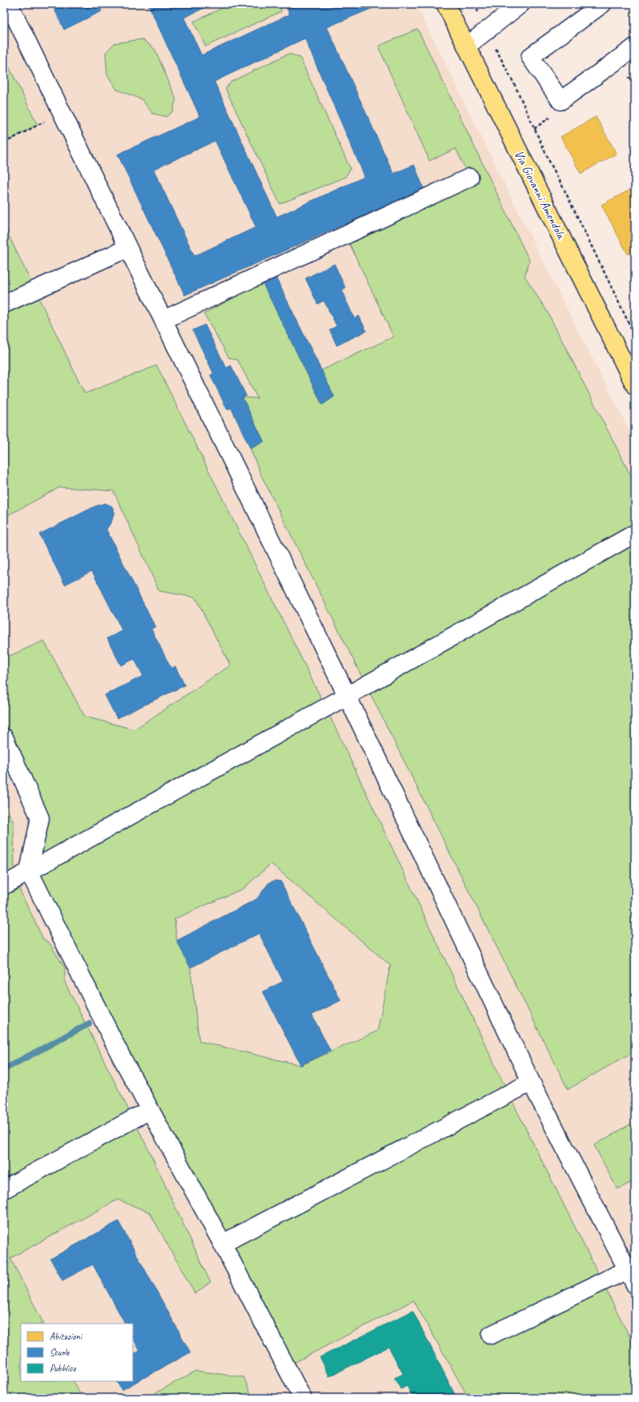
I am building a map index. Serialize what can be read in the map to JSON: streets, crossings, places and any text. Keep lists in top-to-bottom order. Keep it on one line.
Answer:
{"streets":{"main road":["Via Giovanni Amendola"]},"legend":["Abitazioni","Scuole","Pubblico"]}
